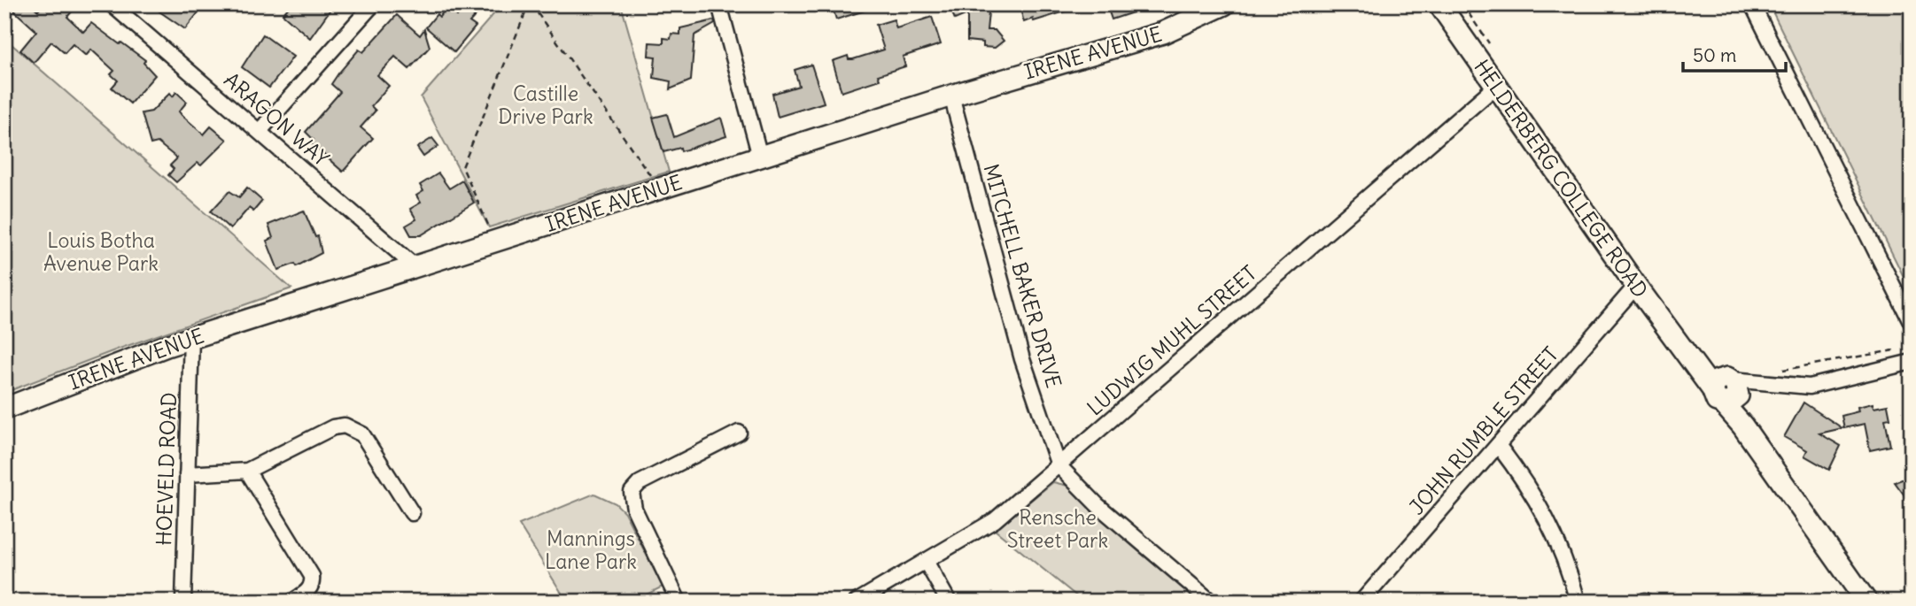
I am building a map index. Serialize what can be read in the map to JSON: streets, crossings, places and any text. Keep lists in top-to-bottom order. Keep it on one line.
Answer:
{"streets":{"street":["IRENE AVENUE","ARAGON WAY","HELDERBERG COLLEGE ROAD","MITCHELL BAKER DRIVE","LUDWIG MUHL STREET","JOHN RUMBLE STREET","HOEVELD ROAD"]},"crossings":[["IRENE AVENUE","ARAGON WAY"],["IRENE AVENUE","MITCHELL BAKER DRIVE"],["IRENE AVENUE","HOEVELD ROAD"],["HELDERBERG COLLEGE ROAD","LUDWIG MUHL STREET"],["HELDERBERG COLLEGE ROAD","JOHN RUMBLE STREET"],["MITCHELL BAKER DRIVE","LUDWIG MUHL STREET"]],"parks":["Castille Drive Park","Louis Botha Avenue Park","Rensche Street Park","Mannings Lane Park"],"scale_bar":"50 m"}
